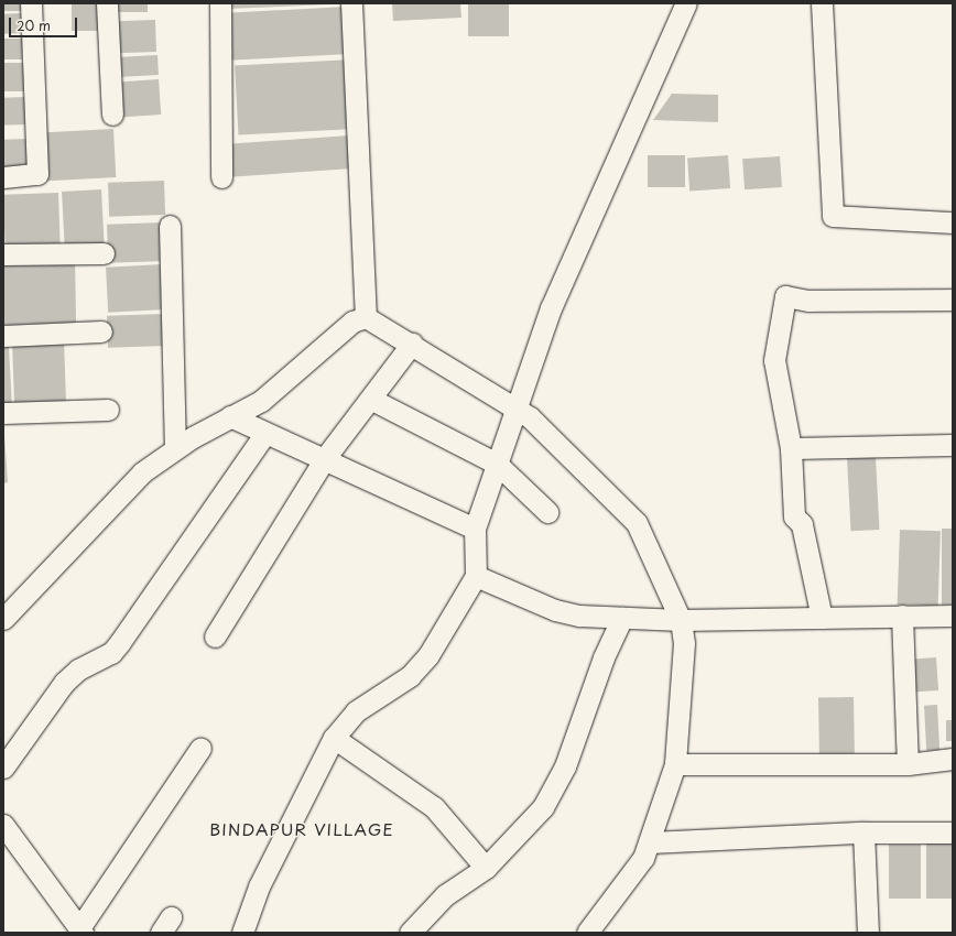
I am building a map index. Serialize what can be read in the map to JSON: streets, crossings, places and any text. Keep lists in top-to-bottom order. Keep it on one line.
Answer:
{"districts":["BINDAPUR VILLAGE"],"scale_bar":"20 m"}
